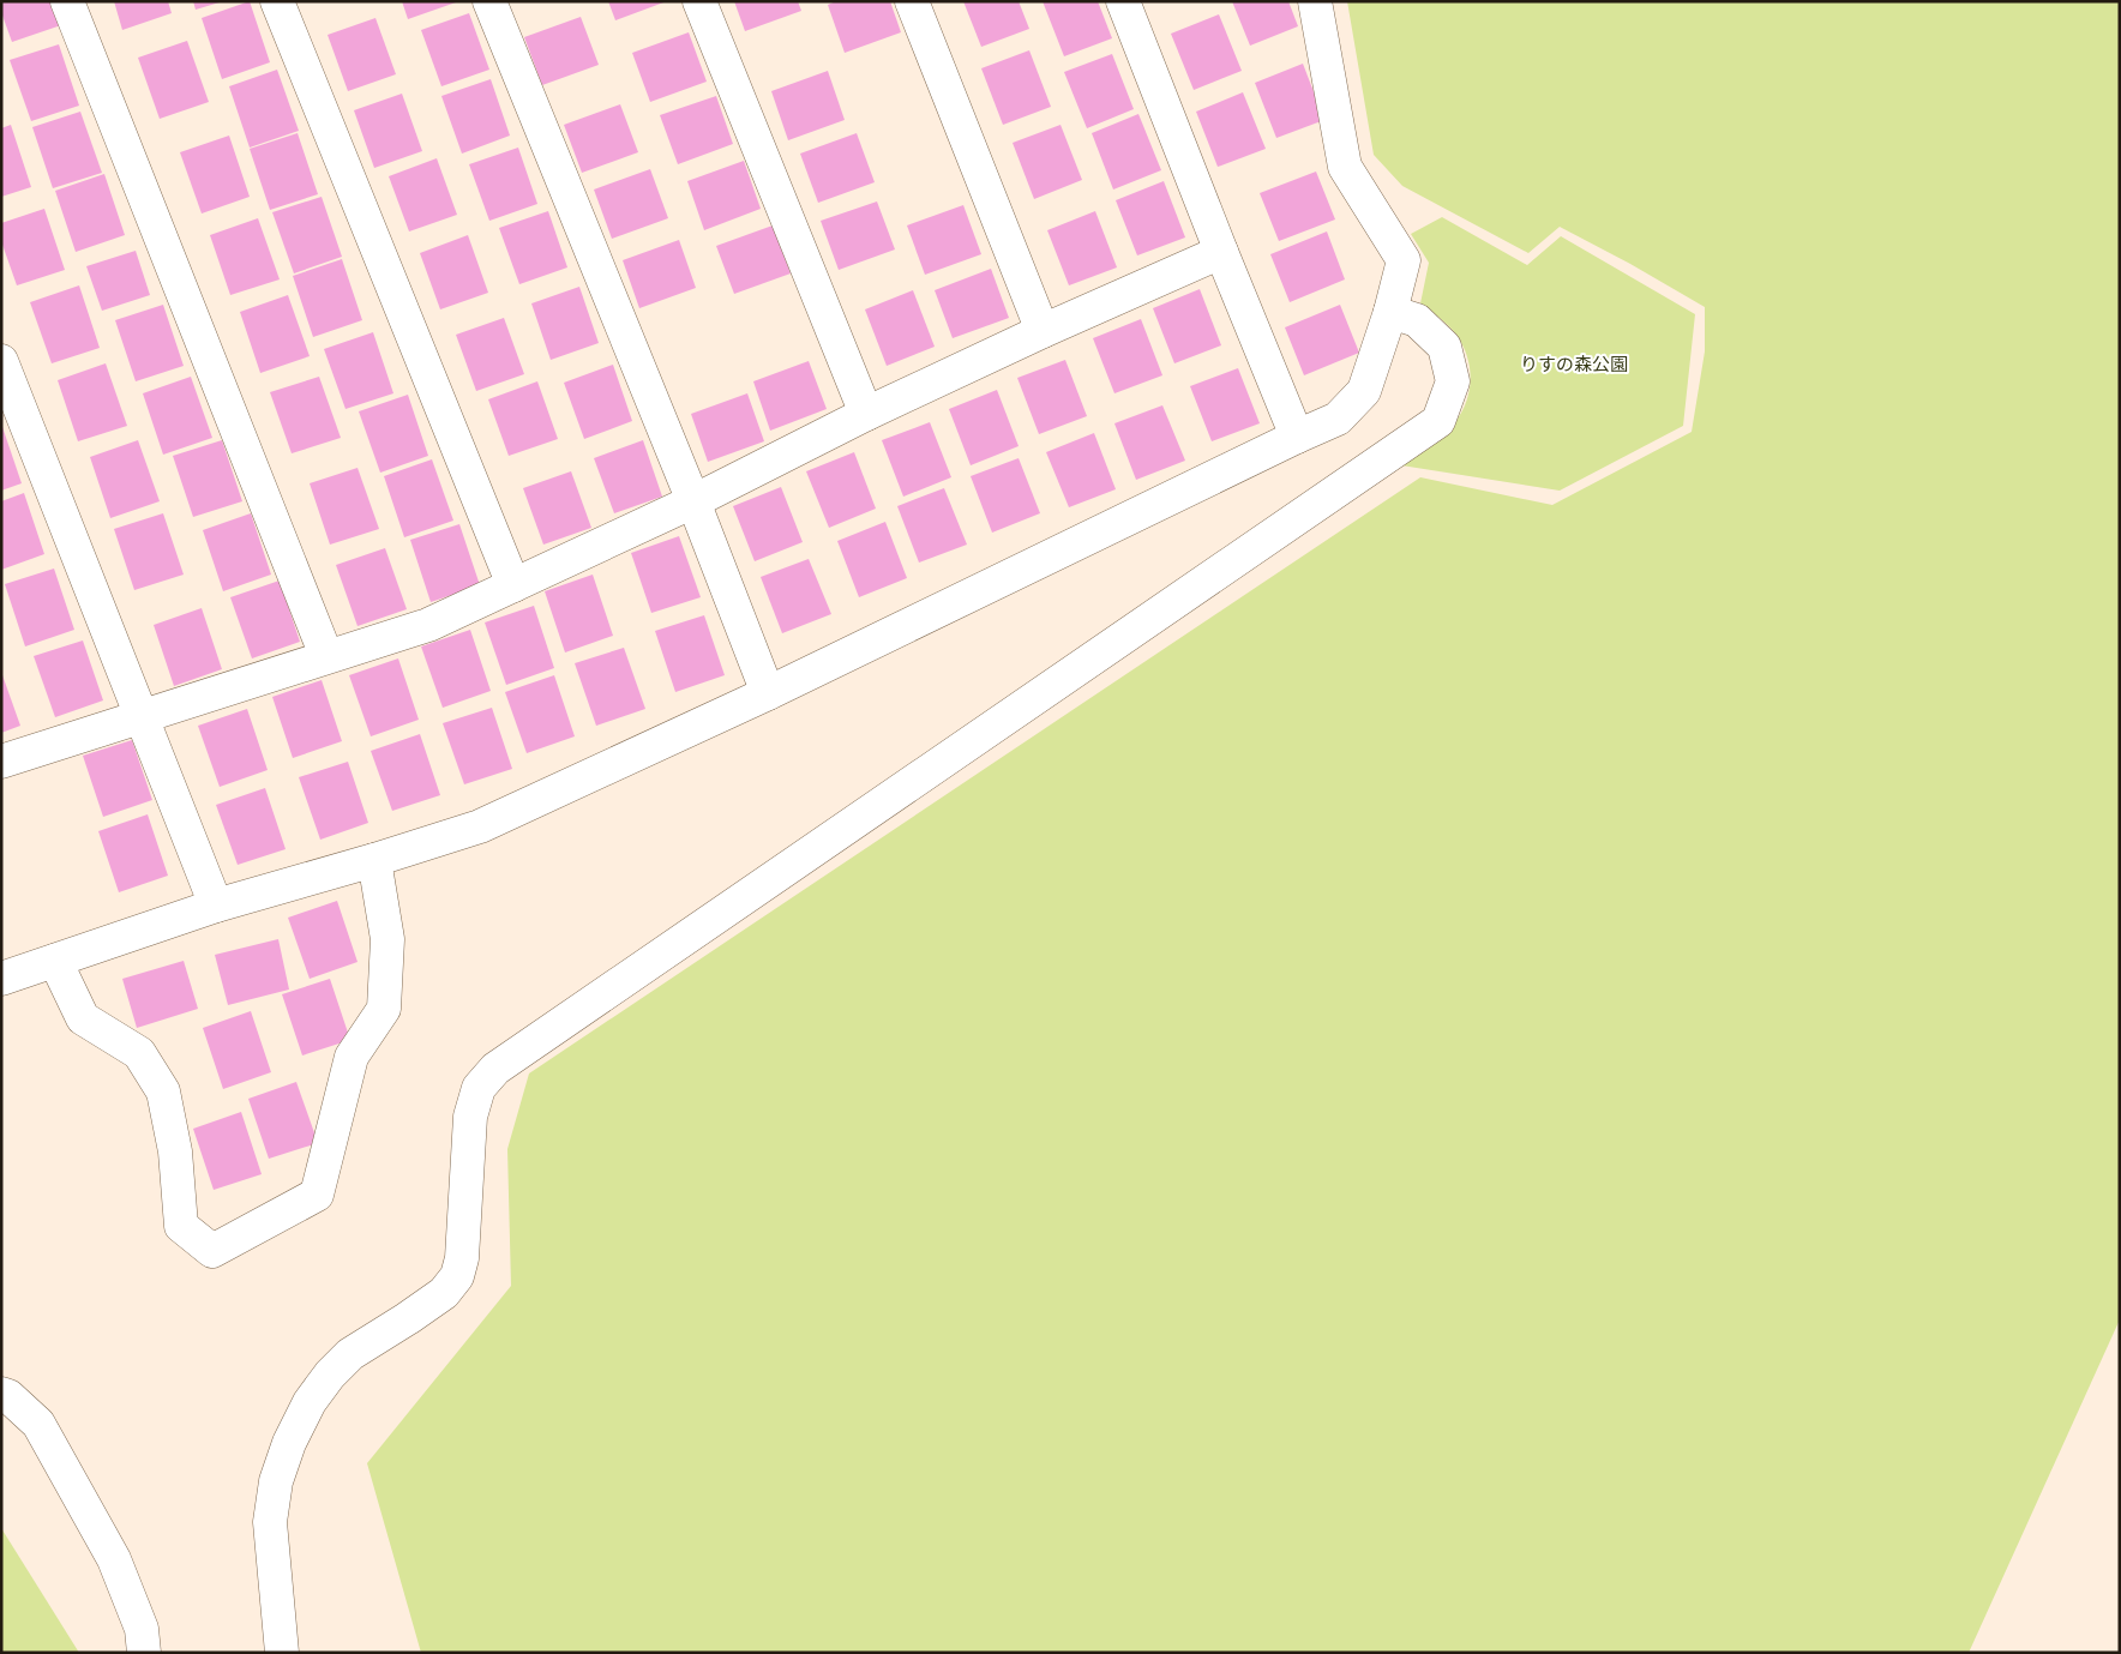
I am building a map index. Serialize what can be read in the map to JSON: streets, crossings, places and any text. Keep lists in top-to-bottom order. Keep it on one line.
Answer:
{"parks":["りすの森公園"]}
